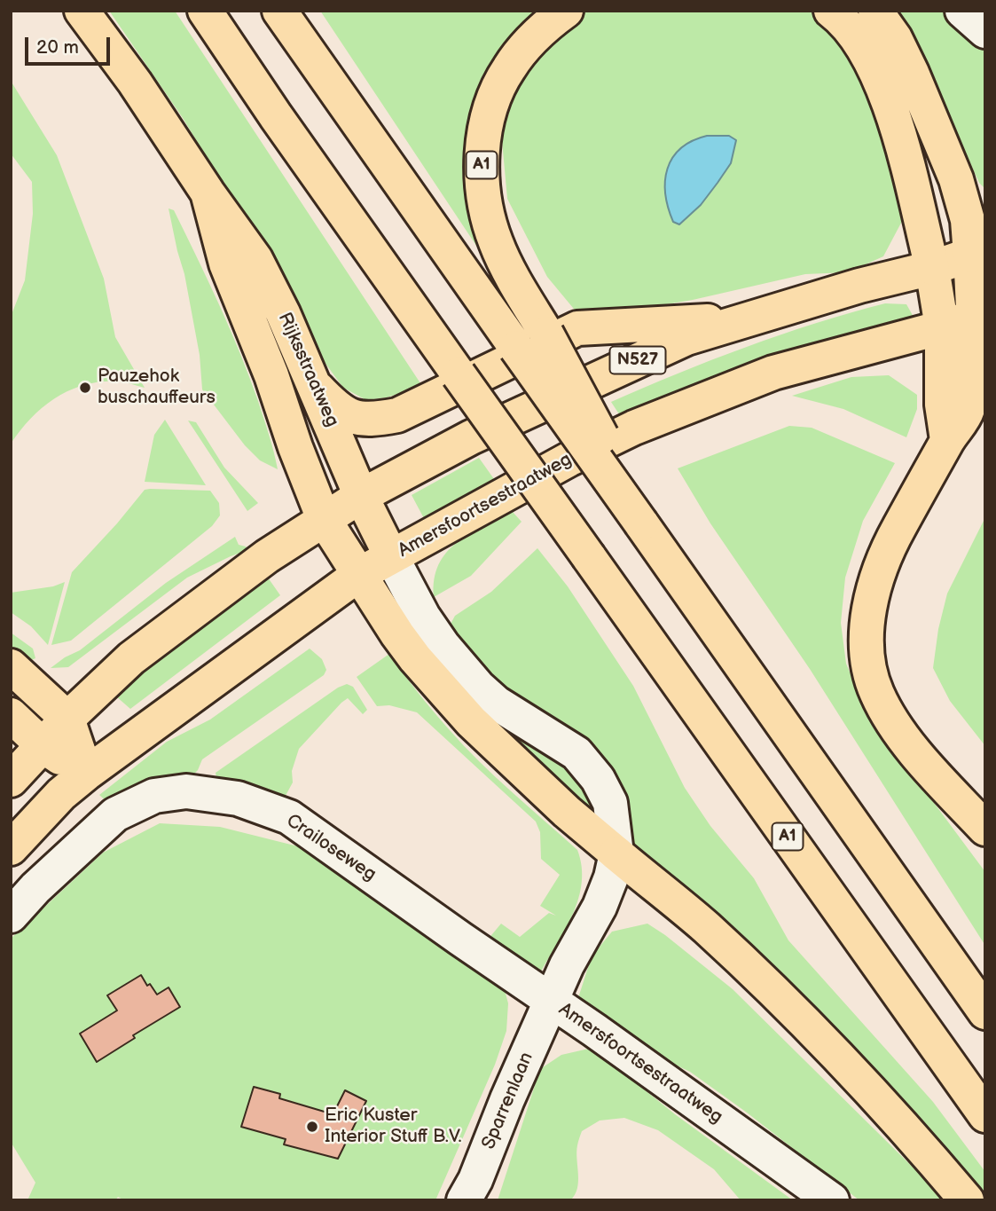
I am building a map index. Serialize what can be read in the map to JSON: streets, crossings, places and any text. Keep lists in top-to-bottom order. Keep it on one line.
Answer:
{"streets":{"main road":["A1","N527","Rijksstraatweg","Amersfoortsestraatweg"],"street":["Crailoseweg","Sparrenlaan"]},"crossings":[["N527","Rijksstraatweg"],["Rijksstraatweg","Amersfoortsestraatweg"],["Amersfoortsestraatweg","Crailoseweg"],["Amersfoortsestraatweg","Sparrenlaan"],["Crailoseweg","Sparrenlaan"]],"places":["Pauzehok buschauffeurs","Eric Kuster Interior Stuff B.V."],"scale_bar":"20 m"}
